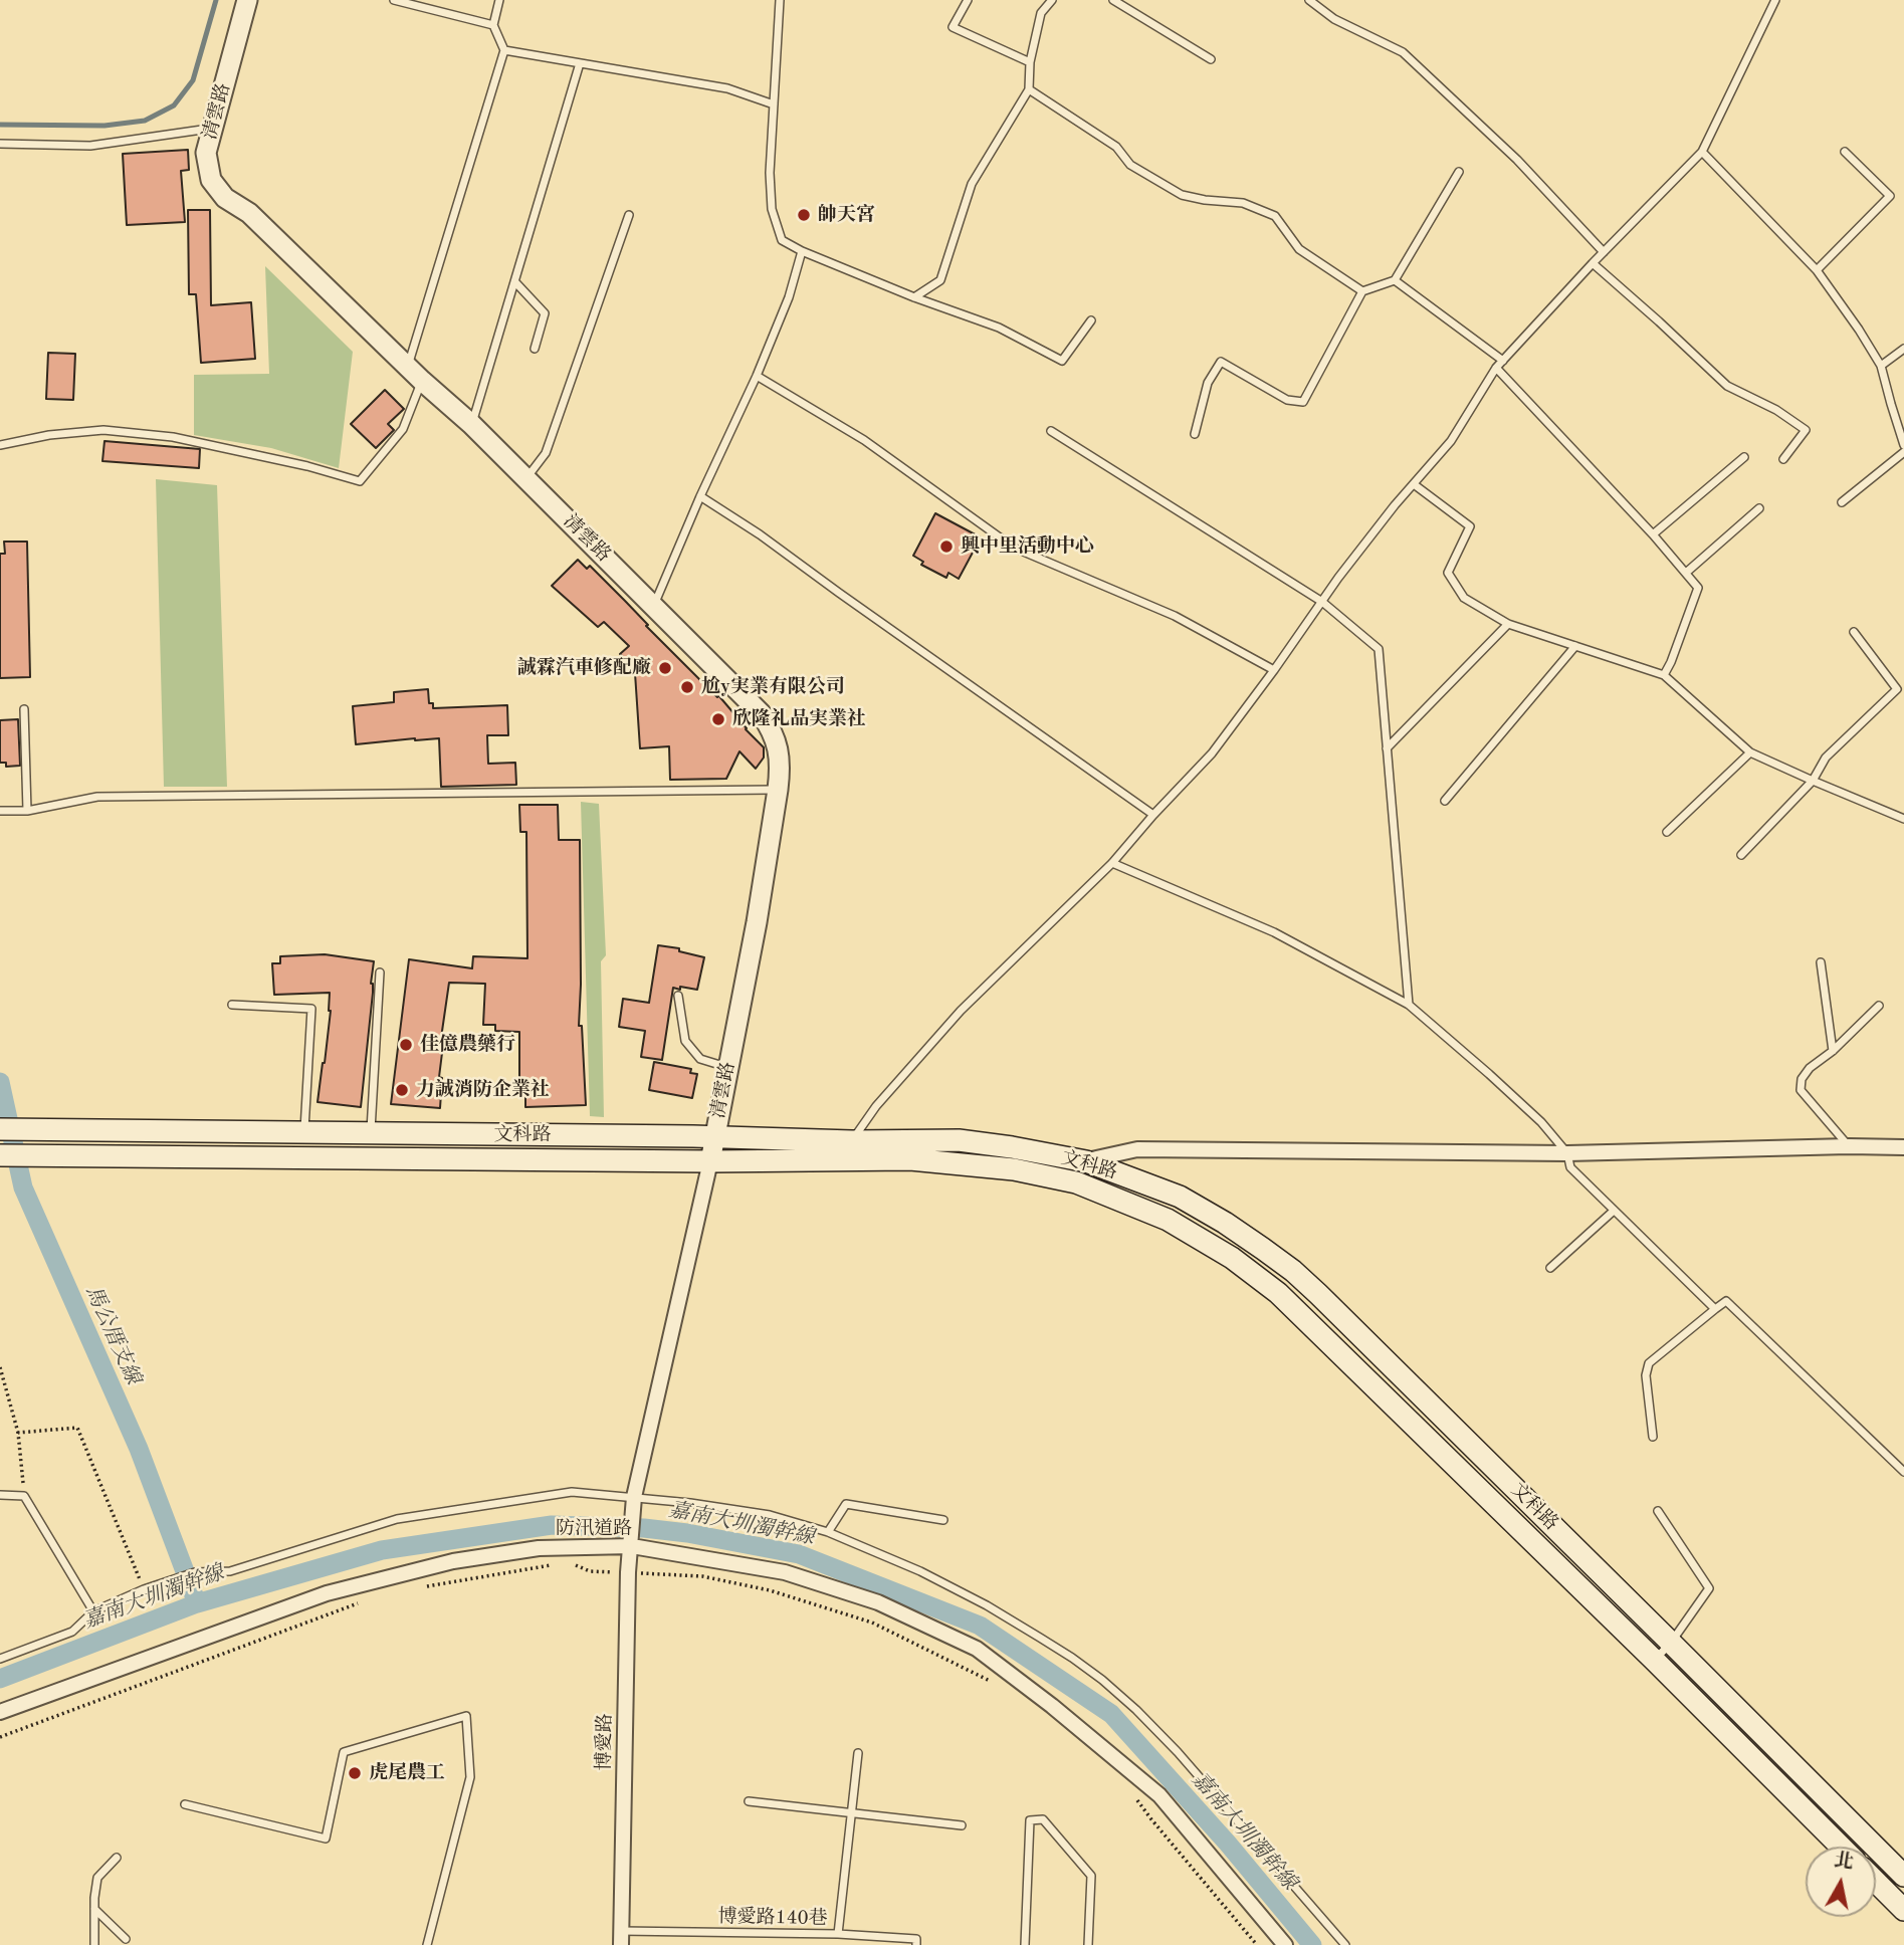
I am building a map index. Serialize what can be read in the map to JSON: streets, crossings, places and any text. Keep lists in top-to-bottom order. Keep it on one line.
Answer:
{"streets":{"main road":["文科路"],"street":["清雲路","防汛道路","博愛路"],"lane":["博愛路140巷"]},"crossings":[["清雲路","文科路"],["防汛道路","博愛路"],["博愛路","博愛路140巷"]],"water":["馬公厝支線","嘉南大圳濁幹線"],"places":["帥天宮","興中里活動中心","誠霖汽車修配廠","尬y実業有限公司","欣隆礼品実業社","佳億農藥行","力誠消防企業社","虎尾農工"],"north":"top"}
